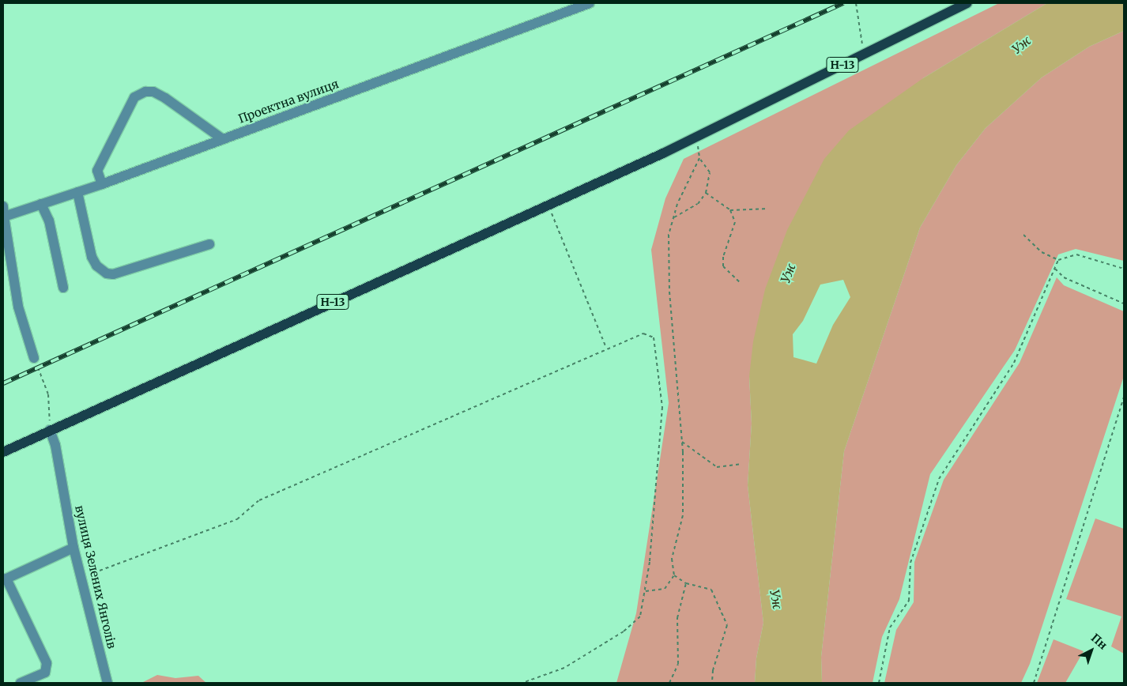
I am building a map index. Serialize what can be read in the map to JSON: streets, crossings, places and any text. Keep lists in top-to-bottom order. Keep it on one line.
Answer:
{"streets":{"main road":["Н-13"],"street":["Проектна вулиця","вулиця Зелених Янголів"]},"crossings":[["Н-13","вулиця Зелених Янголів"]],"water":["Уж"],"north":"top right"}
